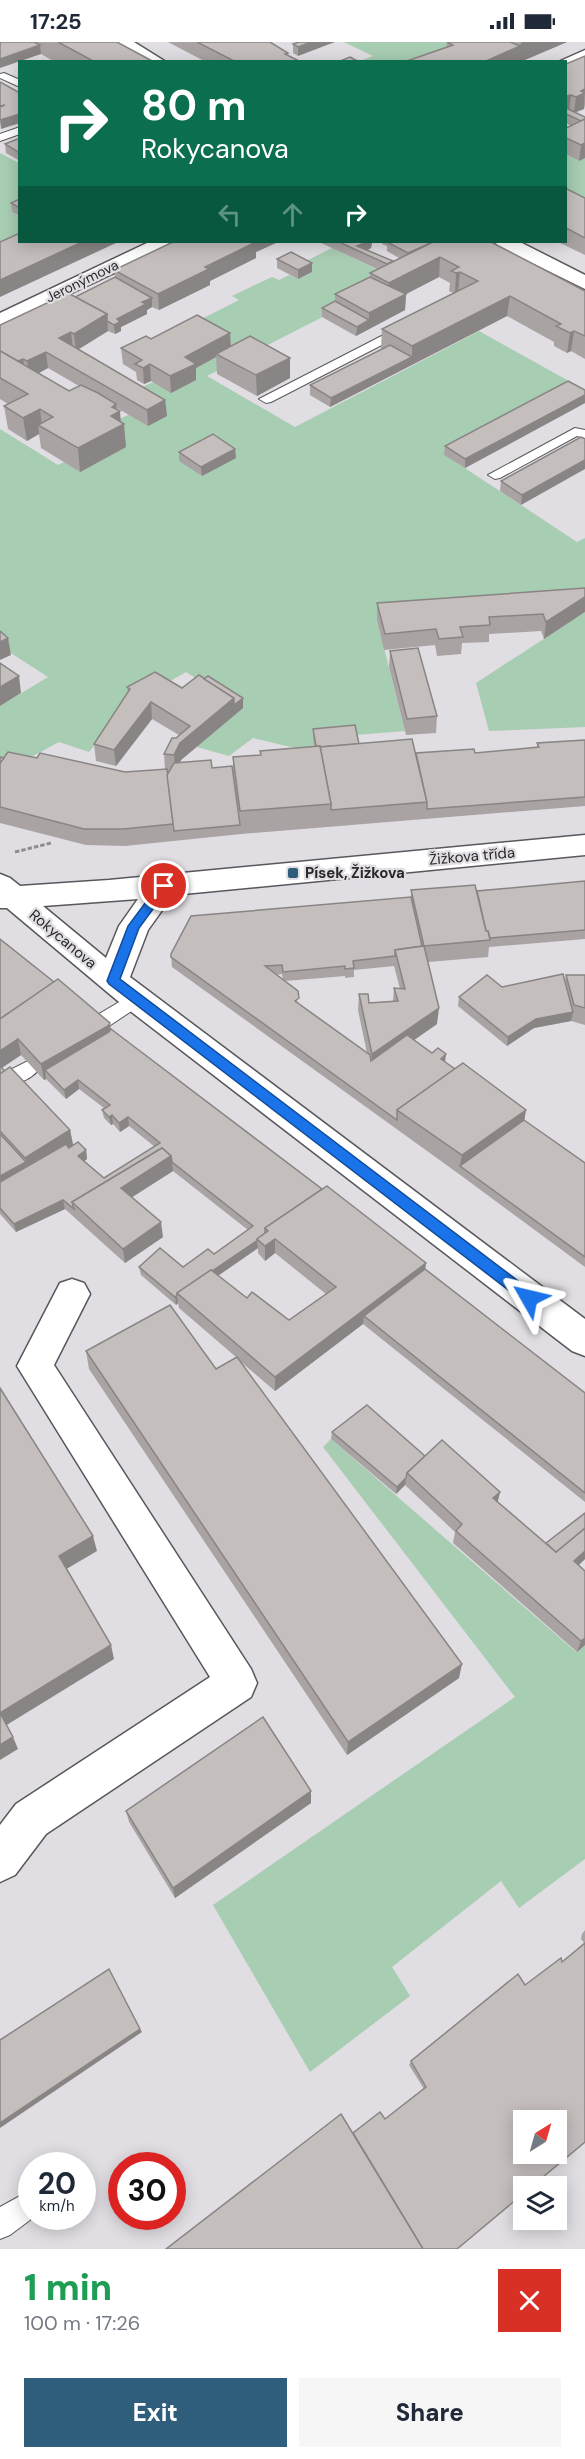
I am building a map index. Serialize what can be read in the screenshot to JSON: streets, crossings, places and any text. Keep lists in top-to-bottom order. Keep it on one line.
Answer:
{"streets":{"street":["Jeronýmova","Žižkova třída","Rokycanova"]},"crossings":[["Žižkova třída","Rokycanova"]],"places":{"transit":["Písek, Žižkova"]},"north":"top right","page":{"status":"17:25","turn":["80 m","Rokycanova"],"speed":"20 km/h","limit":"30","heading":["1 min","100 m · 17:26"],"buttons":["Exit","Share"]}}
